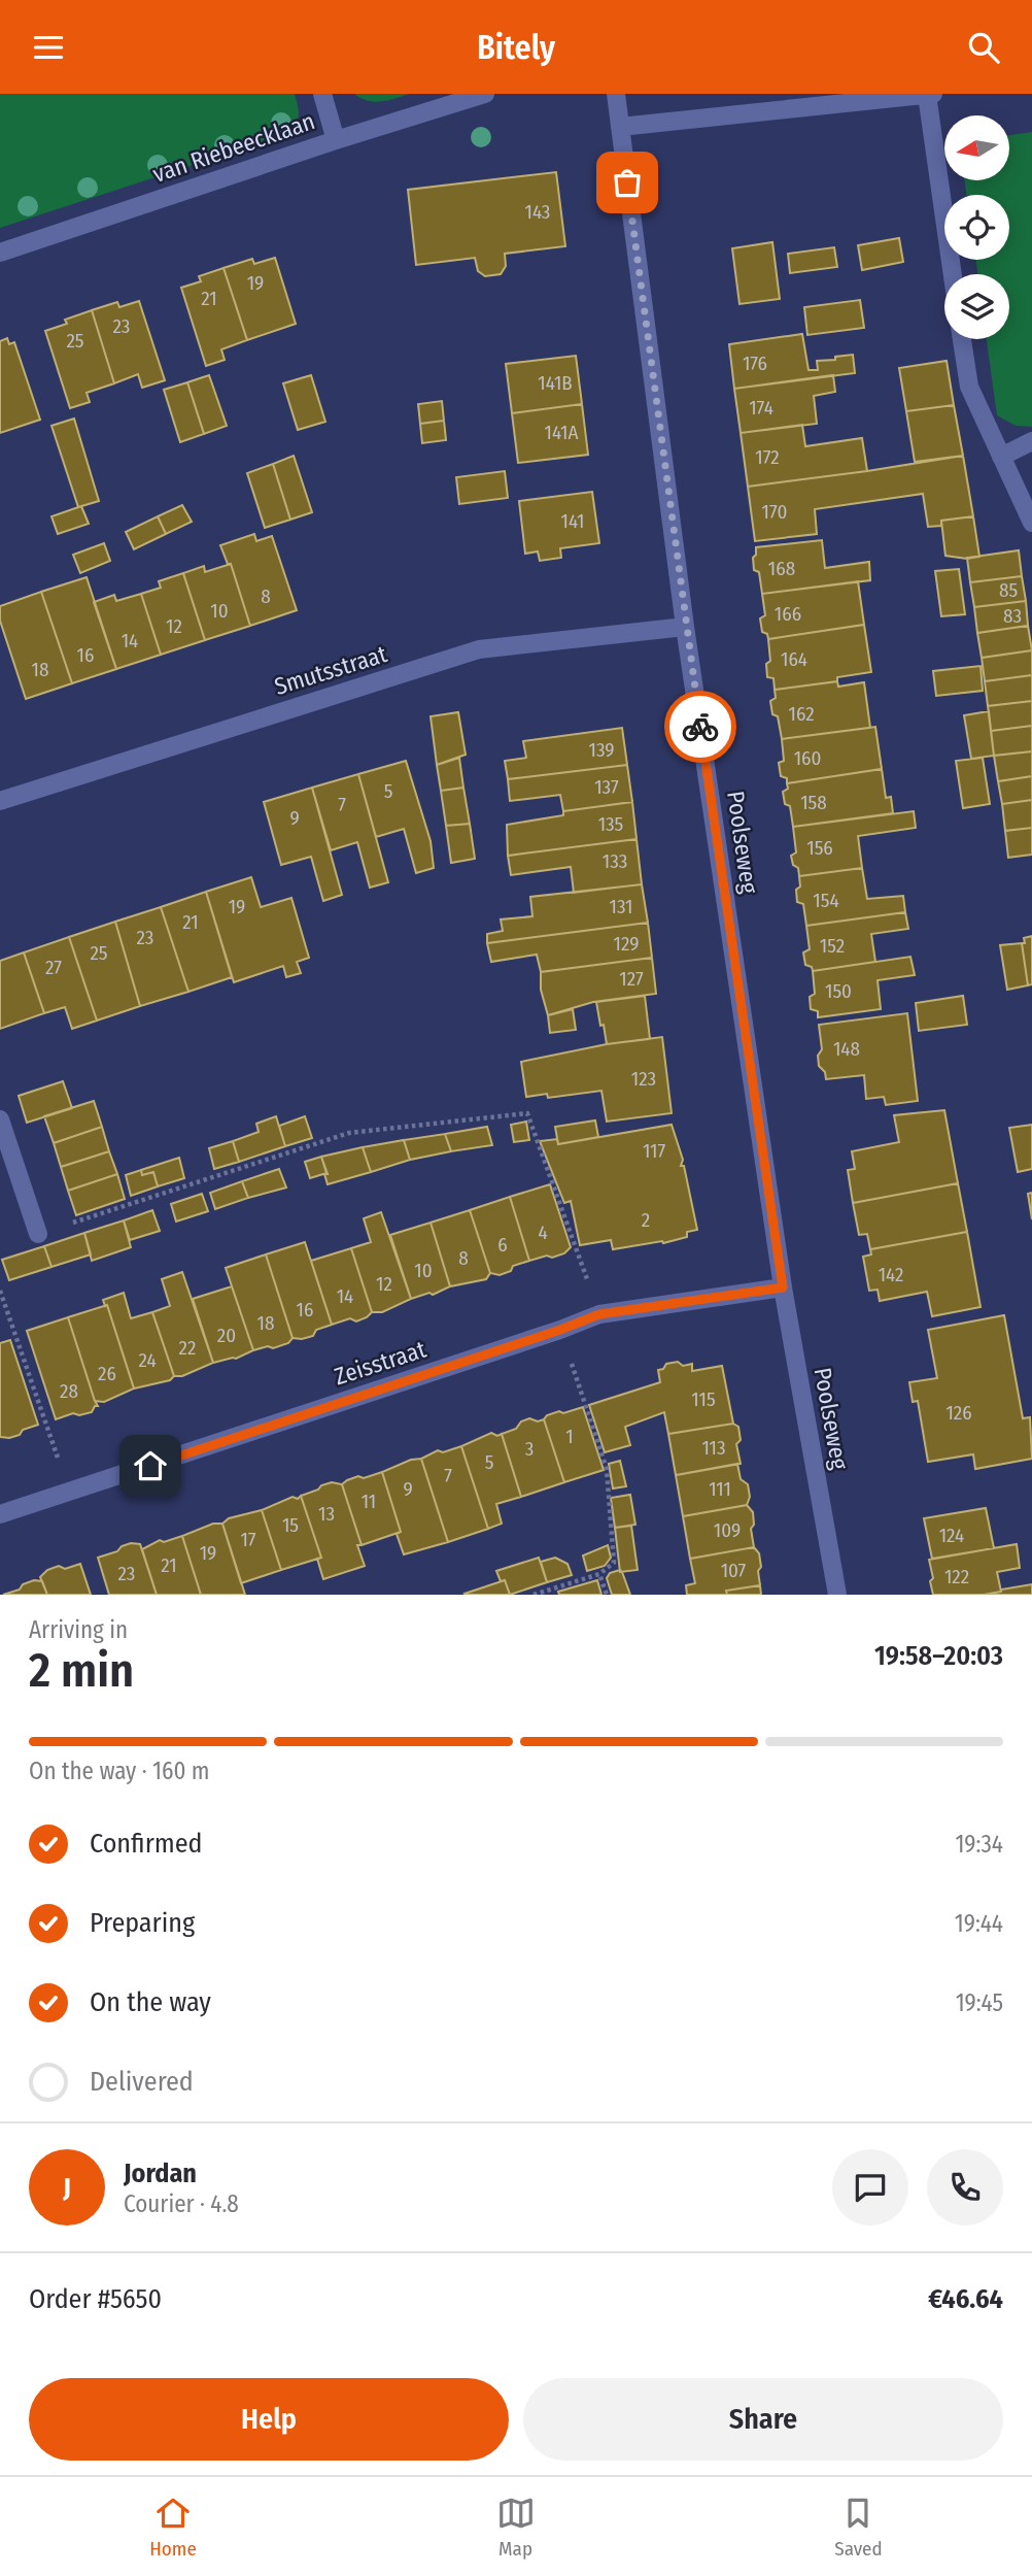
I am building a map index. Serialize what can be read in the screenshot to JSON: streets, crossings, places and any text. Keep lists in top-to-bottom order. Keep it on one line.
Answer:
{"streets":{"street":["van Riebeecklaan","Smutsstraat","Poolseweg","Zeisstraat"]},"crossings":[["Smutsstraat","Poolseweg"],["Poolseweg","Zeisstraat"]],"house_numbers":["143","19","21","23","25","176","141B","174","141A","172","170","141","168","85","8","10","166","83","12","14","16","164","18","162","139","160","137","5","158","7","9","135","156","133","154","19","131","21","23","129","152","25","27","127","150","148","123","117","2","4","6","8","10","142","12","14","16","18","20","22","24","26","28","115","126","1","113","3","5","7","9","111","11","13","15","109","124","17","19","21","107","23","122"],"north":"left","page":{"header":"Bitely","heading":["2 min","Arriving in","19:58–20:03"],"panel":["Jordan","Courier · 4.8","Order #5650","€46.64"],"bar":"On the way · 160 m","list":[["Confirmed","19:34"],["Preparing","19:44"],["On the way","19:45"],"Delivered"],"round":"J","buttons":["Help","Share"],"tabs":["Home","Map","Saved"]}}
